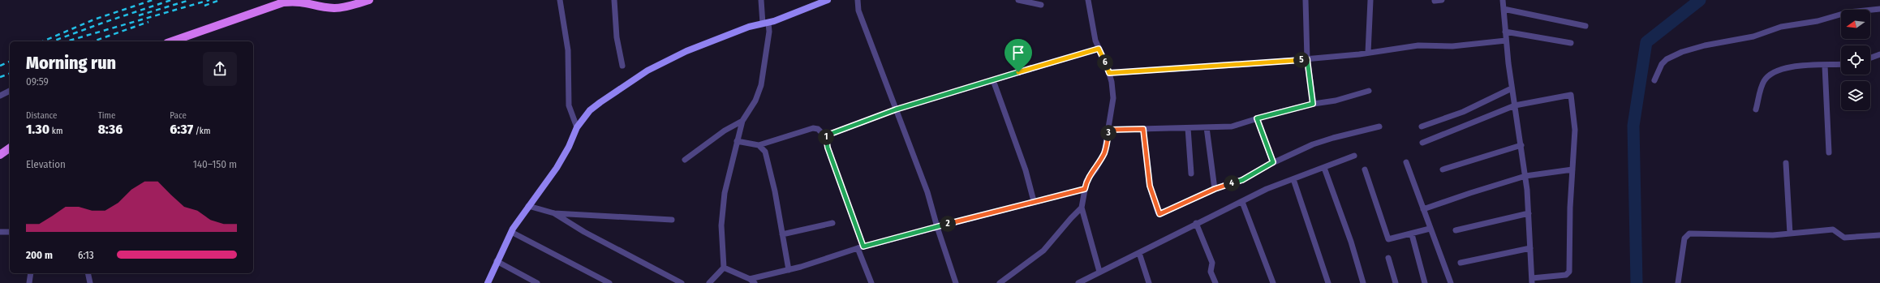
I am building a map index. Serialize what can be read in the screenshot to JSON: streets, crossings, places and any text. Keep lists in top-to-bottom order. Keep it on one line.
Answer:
{"north":"left","page":{"heading":["Morning run","09:59"],"pins":["5","6","3","1","4","2"],"stats":[["Distance","1.30 km"],["Time","8:36"],["Pace","6:37 /km"]],"chart":["Elevation","140–150 m"],"list":[{"name":"200 m","note":"6:13"}]}}
